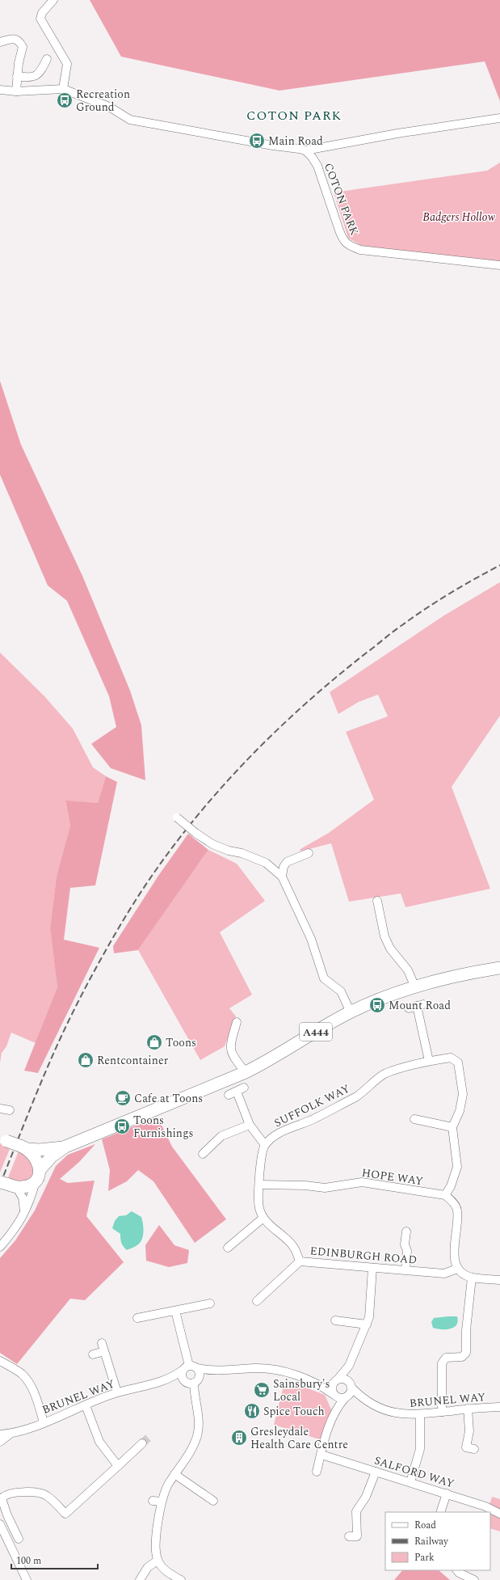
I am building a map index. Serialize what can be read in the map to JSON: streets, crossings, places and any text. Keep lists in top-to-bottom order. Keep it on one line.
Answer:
{"streets":{"highway":["A444"],"street":["COTON PARK","SUFFOLK WAY","HOPE WAY","EDINBURGH ROAD","BRUNEL WAY","SALFORD WAY"]},"crossings":[["HOPE WAY","EDINBURGH ROAD"]],"districts":["COTON PARK"],"parks":["Badgers Hollow"],"places":{"bus stop":["Recreation Ground","Main Road","Mount Road","Toons Furnishings"],"shop":["Toons","Rentcontainer"],"cafe":["Cafe at Toons"],"supermarket":["Sainsbury's Local"],"restaurant":["Spice Touch"],"building":["Gresleydale Health Care Centre"]},"legend":["Road","Railway","Park"],"scale_bar":"100 m"}
